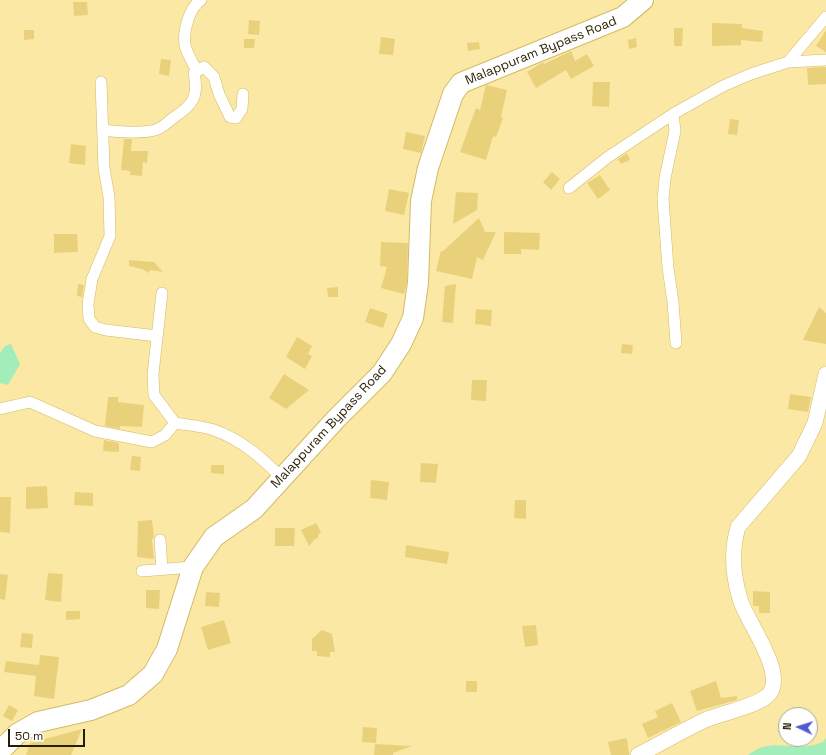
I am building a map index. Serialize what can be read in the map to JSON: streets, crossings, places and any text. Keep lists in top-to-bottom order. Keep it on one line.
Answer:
{"streets":{"highway":["Malappuram Bypass Road"]},"scale_bar":"50 m","north":"left"}
